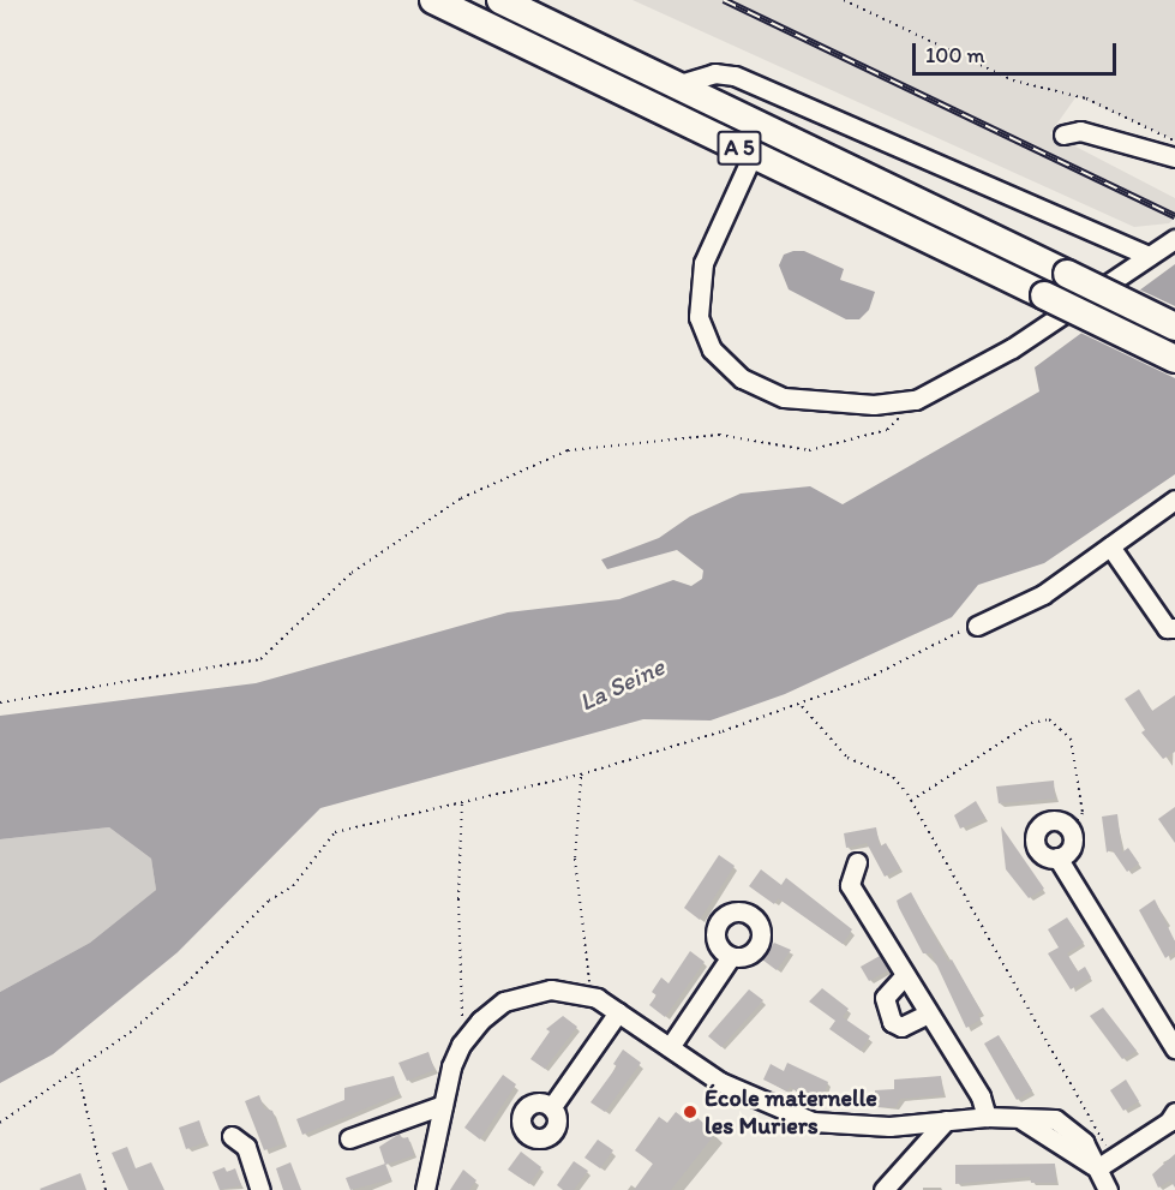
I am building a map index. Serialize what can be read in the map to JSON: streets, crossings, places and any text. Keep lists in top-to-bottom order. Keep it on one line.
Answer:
{"streets":{"highway":["A 5"]},"water":["La Seine"],"places":["École maternelle les Muriers"],"scale_bar":"100 m"}
